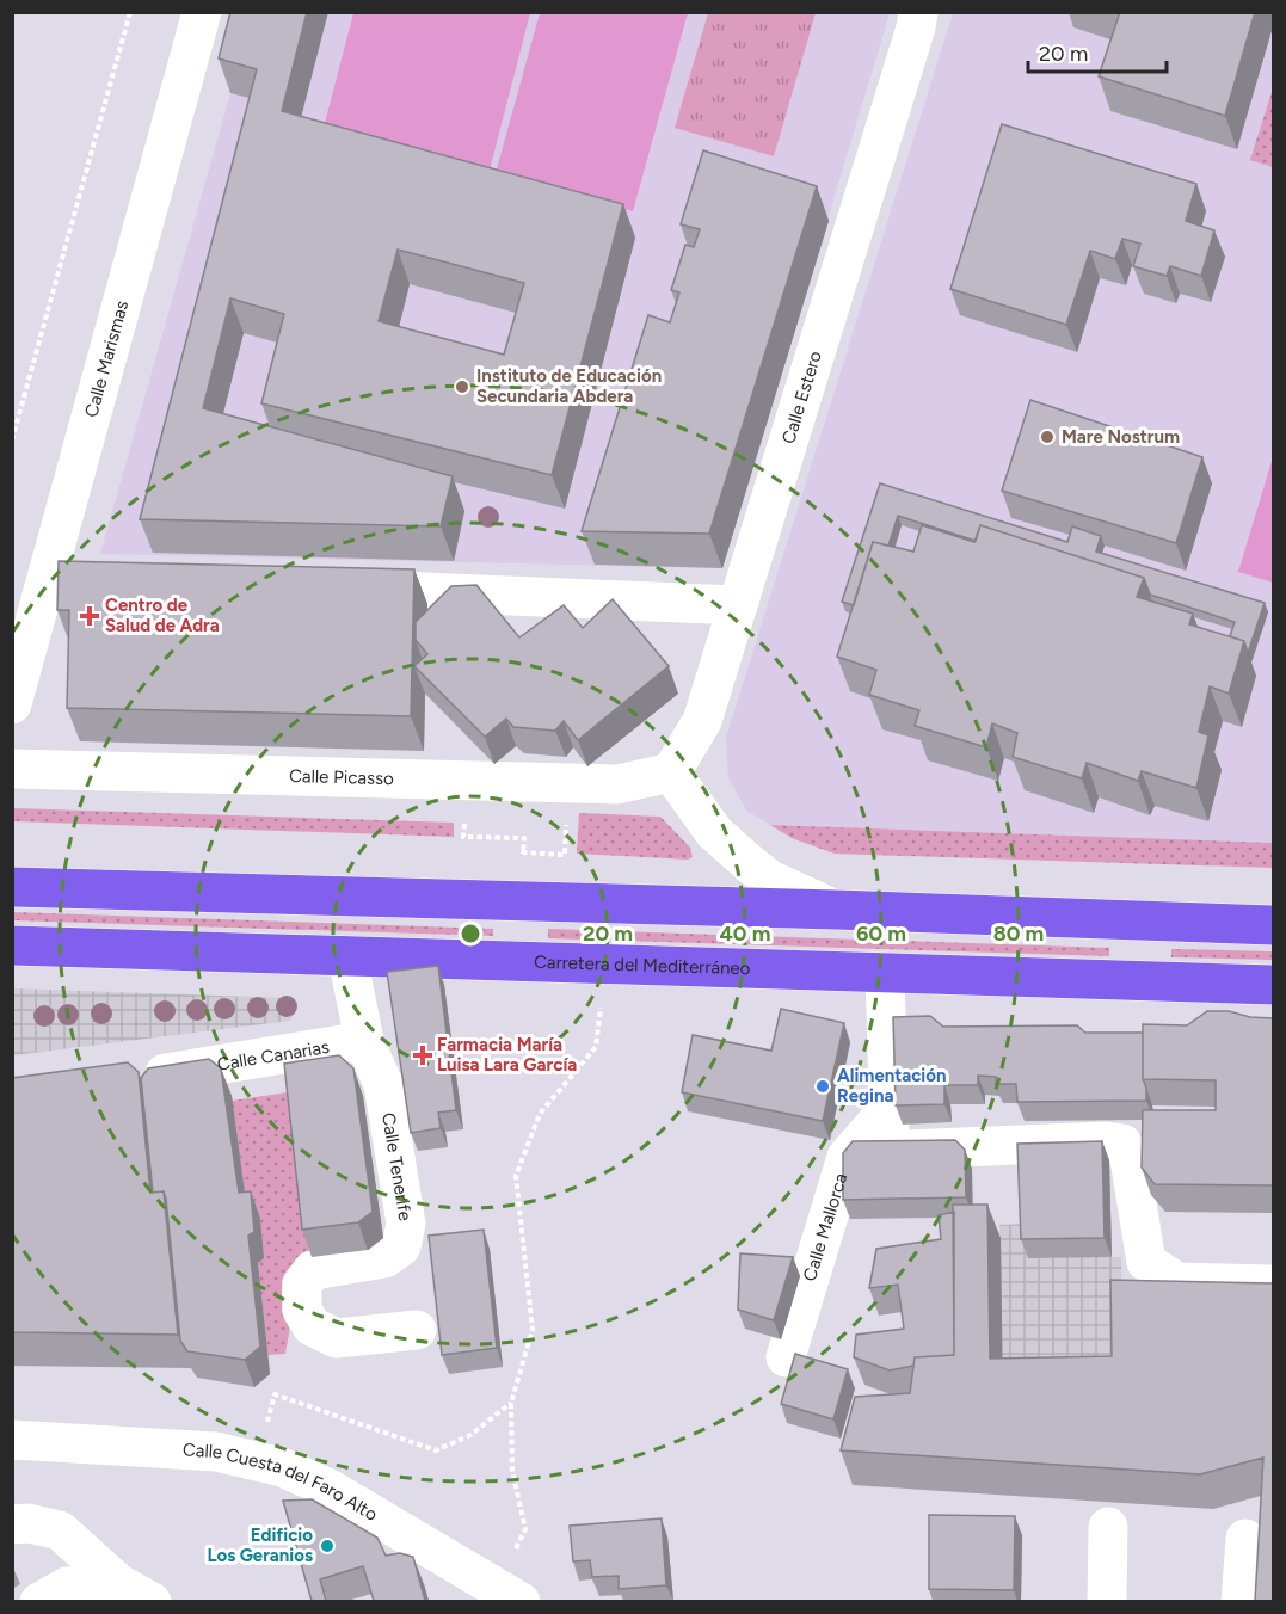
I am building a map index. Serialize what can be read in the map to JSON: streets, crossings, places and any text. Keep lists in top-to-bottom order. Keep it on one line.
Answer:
{"streets":{"highway":["Carretera del Mediterráneo"],"street":["Calle Marismas","Calle Estero","Calle Picasso","Calle Canarias","Calle Tenerife","Calle Mallorca","Calle Cuesta del Faro Alto"]},"crossings":[["Calle Estero","Calle Picasso"],["Carretera del Mediterráneo","Calle Tenerife"],["Calle Canarias","Calle Tenerife"]],"places":{"other":["Instituto de Educación Secundaria Abdera","Mare Nostrum","Alimentación Regina","Edificio Los Geranios"],"health":["Centro de Salud de Adra","Farmacia María Luisa Lara García"]},"scale_bar":"20 m","rings":["20 m","40 m","60 m","80 m"]}
